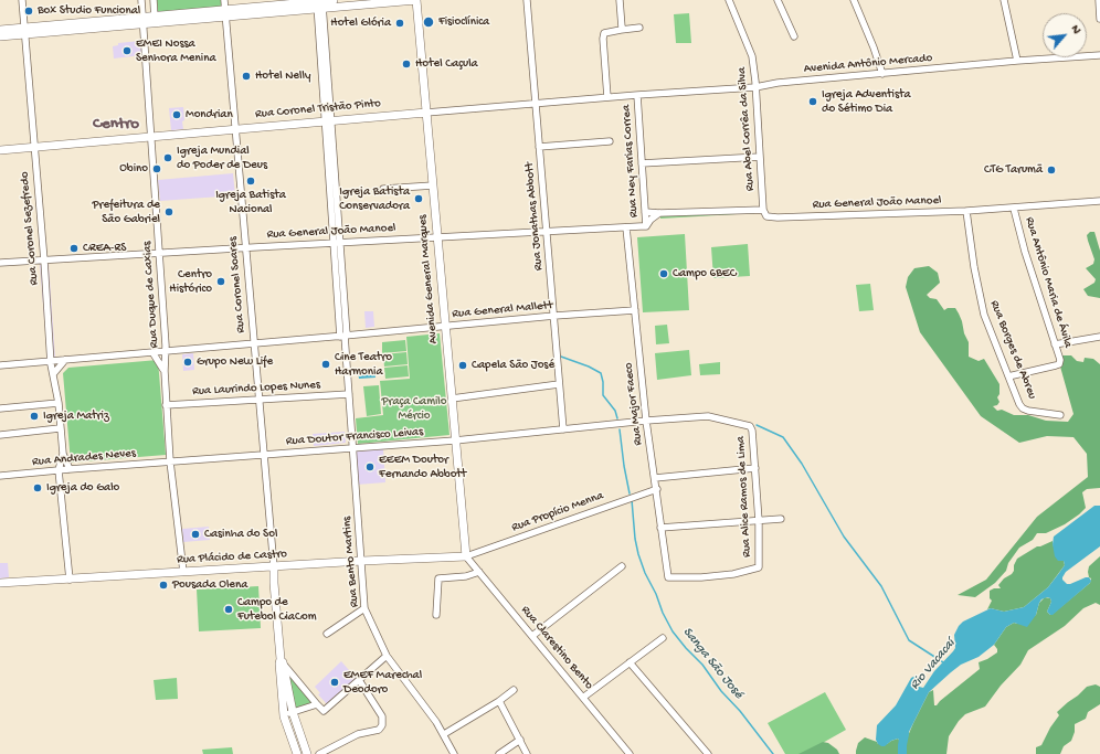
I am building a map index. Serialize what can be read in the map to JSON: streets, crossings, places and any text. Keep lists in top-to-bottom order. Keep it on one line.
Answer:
{"streets":{"main road":["Rua Coronel Tristão Pinto","Avenida General Marques","Rua Plácido de Castro"],"street":["Avenida Antônio Mercado","Rua Abel Corrêa da Silva","Rua Ney Farias Correa","Rua General João Manoel","Rua Jonathas Abbott","Rua Coronel Sezefredo","Rua Antônio Maria de Ávila","Rua Coronel Soares","Rua Duque de Caxias","Rua General Mallett","Rua Borges de Abreu","Rua Laurindo Lopes Nunes","Rua Major Faeco","Rua Doutor Francisco Leivas","Rua Andrades Neves","Rua Alice Ramos de Lima","Rua Propício Menna","Rua Bento Martins","Rua Clarestino Bento"]},"crossings":[["Avenida Antônio Mercado","Rua Coronel Tristão Pinto"],["Avenida Antônio Mercado","Rua Abel Corrêa da Silva"],["Avenida Antônio Mercado","Rua Ney Farias Correa"],["Rua Coronel Tristão Pinto","Rua Ney Farias Correa"],["Rua Coronel Tristão Pinto","Rua Jonathas Abbott"],["Rua Coronel Tristão Pinto","Rua Coronel Sezefredo"],["Rua Coronel Tristão Pinto","Avenida General Marques"],["Rua Coronel Tristão Pinto","Rua Coronel Soares"],["Rua Coronel Tristão Pinto","Rua Duque de Caxias"],["Rua Coronel Tristão Pinto","Rua Bento Martins"],["Rua Abel Corrêa da Silva","Rua General João Manoel"],["Rua Ney Farias Correa","Rua General João Manoel"],["Rua General João Manoel","Rua Jonathas Abbott"],["Rua General João Manoel","Rua Coronel Sezefredo"],["Rua General João Manoel","Avenida General Marques"],["Rua General João Manoel","Rua Antônio Maria de Ávila"],["Rua General João Manoel","Rua Coronel Soares"],["Rua General João Manoel","Rua Duque de Caxias"],["Rua General João Manoel","Rua Borges de Abreu"],["Rua General João Manoel","Rua Major Faeco"],["Rua General João Manoel","Rua Bento Martins"],["Rua Jonathas Abbott","Rua General Mallett"],["Rua Jonathas Abbott","Rua Doutor Francisco Leivas"],["Rua Coronel Sezefredo","Rua General Mallett"],["Rua Coronel Sezefredo","Rua Andrades Neves"],["Rua Coronel Sezefredo","Rua Plácido de Castro"],["Avenida General Marques","Rua General Mallett"],["Avenida General Marques","Rua Doutor Francisco Leivas"],["Avenida General Marques","Rua Propício Menna"],["Avenida General Marques","Rua Plácido de Castro"],["Avenida General Marques","Rua Clarestino Bento"],["Rua Antônio Maria de Ávila","Rua Borges de Abreu"],["Rua Coronel Soares","Rua General Mallett"],["Rua Coronel Soares","Rua Laurindo Lopes Nunes"],["Rua Coronel Soares","Rua Doutor Francisco Leivas"],["Rua Coronel Soares","Rua Plácido de Castro"],["Rua Duque de Caxias","Rua General Mallett"],["Rua Duque de Caxias","Rua Laurindo Lopes Nunes"],["Rua Duque de Caxias","Rua Doutor Francisco Leivas"],["Rua Duque de Caxias","Rua Andrades Neves"],["Rua Duque de Caxias","Rua Plácido de Castro"],["Rua General Mallett","Rua Major Faeco"],["Rua General Mallett","Rua Bento Martins"],["Rua Laurindo Lopes Nunes","Rua Bento Martins"],["Rua Major Faeco","Rua Doutor Francisco Leivas"],["Rua Major Faeco","Rua Alice Ramos de Lima"],["Rua Major Faeco","Rua Propício Menna"],["Rua Doutor Francisco Leivas","Rua Andrades Neves"],["Rua Doutor Francisco Leivas","Rua Alice Ramos de Lima"],["Rua Doutor Francisco Leivas","Rua Bento Martins"],["Rua Propício Menna","Rua Plácido de Castro"],["Rua Propício Menna","Rua Clarestino Bento"],["Rua Plácido de Castro","Rua Bento Martins"],["Rua Plácido de Castro","Rua Clarestino Bento"]],"districts":["Centro"],"water":["Sanga São José","Rio Vacacaí"],"parks":["Praça Camilo Mércio"],"places":["Box Studio Funcional","Fisioclínica","Hotel Glória","EMEI Nossa Senhora Menina","Hotel Caçula","Hotel Nelly","Igreja Adventista do Sétimo Dia","Mondrian","Igreja Mundial do Poder de Deus","Obino","CTG Tarumã","Igreja Batista Nacional","Igreja Batista Conservadora","Prefeitura de São Gabriel","CREA-RS","Campo 6BEC","Centro Histórico","Grupo New Life","Cine Teatro Harmonia","Capela São José","Igreja Matriz","EEEM Doutor Fernando Abbott","Igreja do Galo","Casinha do Sol","Pousada Olena","Campo de Futebol CiaCom","EMEF Marechal Deodoro"],"north":"top right"}
